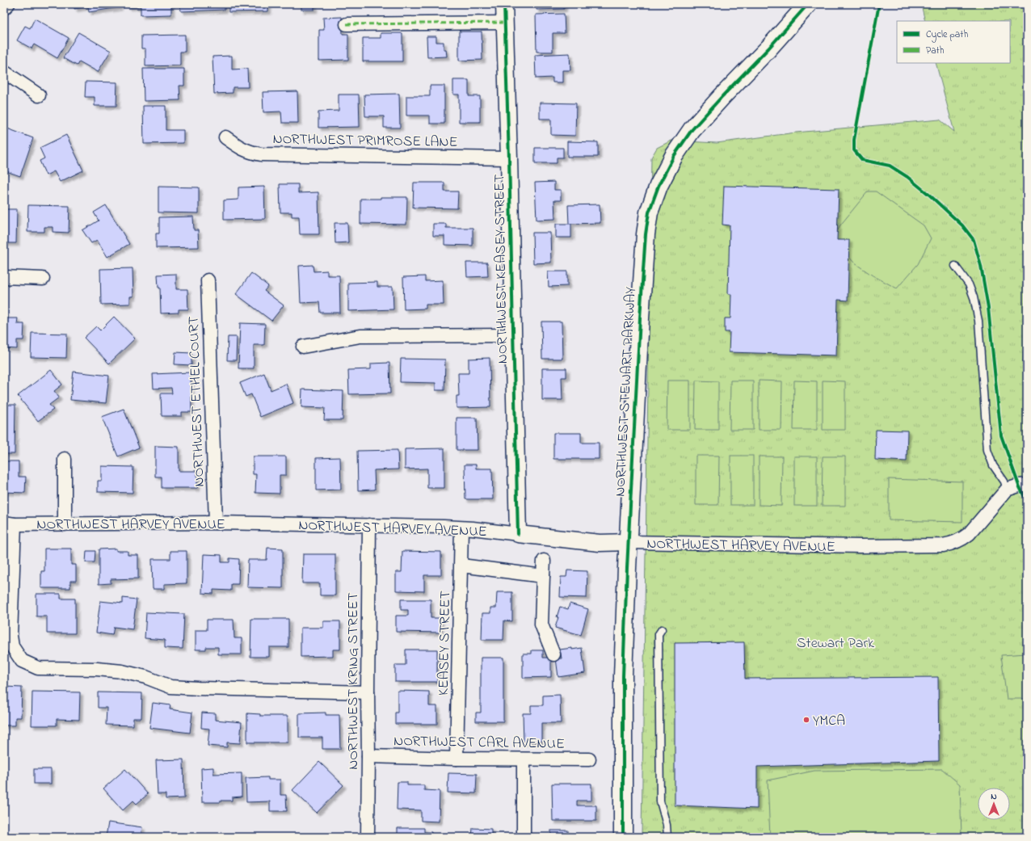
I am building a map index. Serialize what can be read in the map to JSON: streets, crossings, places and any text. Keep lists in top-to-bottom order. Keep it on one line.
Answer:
{"streets":{"main road":["NORTHWEST STEWART PARKWAY"],"street":["NORTHWEST PRIMROSE LANE","NORTHWEST KEASEY STREET","NORTHWEST ETHEL COURT","NORTHWEST HARVEY AVENUE","KEASEY STREET","NORTHWEST KRING STREET","NORTHWEST CARL AVENUE"]},"crossings":[["NORTHWEST PRIMROSE LANE","NORTHWEST KEASEY STREET"],["NORTHWEST KEASEY STREET","NORTHWEST HARVEY AVENUE"],["NORTHWEST STEWART PARKWAY","NORTHWEST HARVEY AVENUE"],["NORTHWEST ETHEL COURT","NORTHWEST HARVEY AVENUE"],["NORTHWEST HARVEY AVENUE","KEASEY STREET"],["NORTHWEST HARVEY AVENUE","NORTHWEST KRING STREET"],["KEASEY STREET","NORTHWEST CARL AVENUE"],["NORTHWEST KRING STREET","NORTHWEST CARL AVENUE"]],"parks":["Stewart Park"],"places":["YMCA"],"legend":["Cycle path","Path"],"north":"top"}
